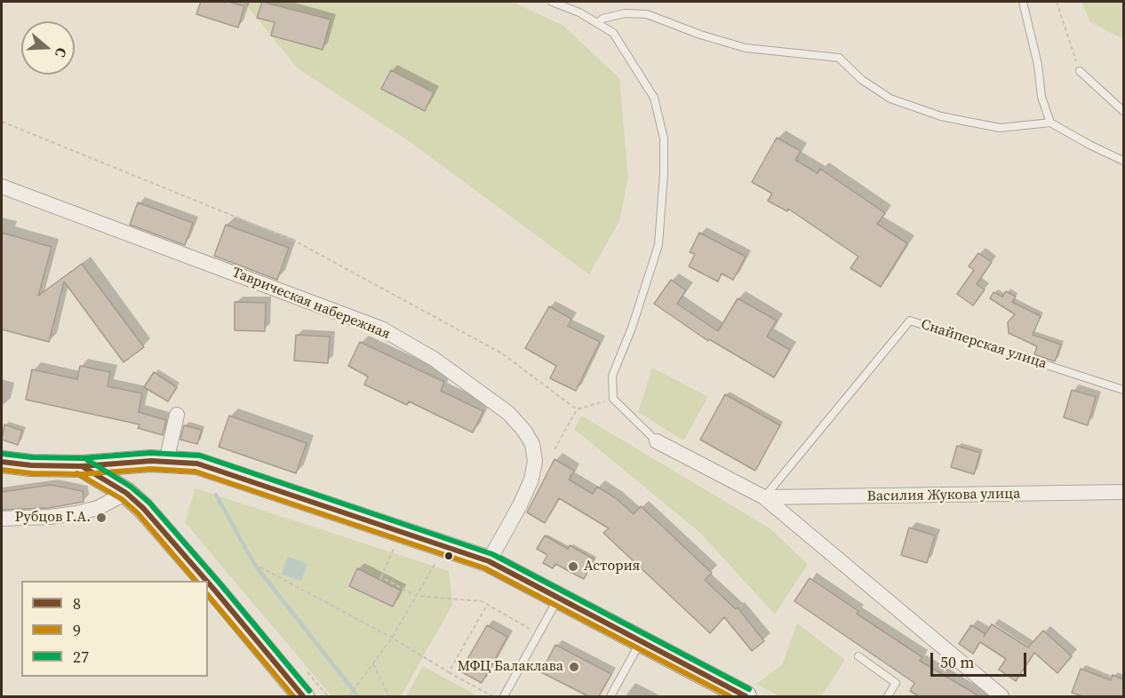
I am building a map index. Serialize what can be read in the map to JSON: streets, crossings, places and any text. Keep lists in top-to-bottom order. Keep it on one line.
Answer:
{"streets":{"street":["Таврическая набережная","Василия Жукова улица"],"lane":["Снайперская улица"]},"crossings":[["Снайперская улица","Василия Жукова улица"]],"places":["Рубцов Г.А.","Астория","МФЦ Балаклава"],"lines":["transit line 27","transit line 8","transit line 9"],"legend":["8","9","27"],"scale_bar":"50 m","north":"right"}
